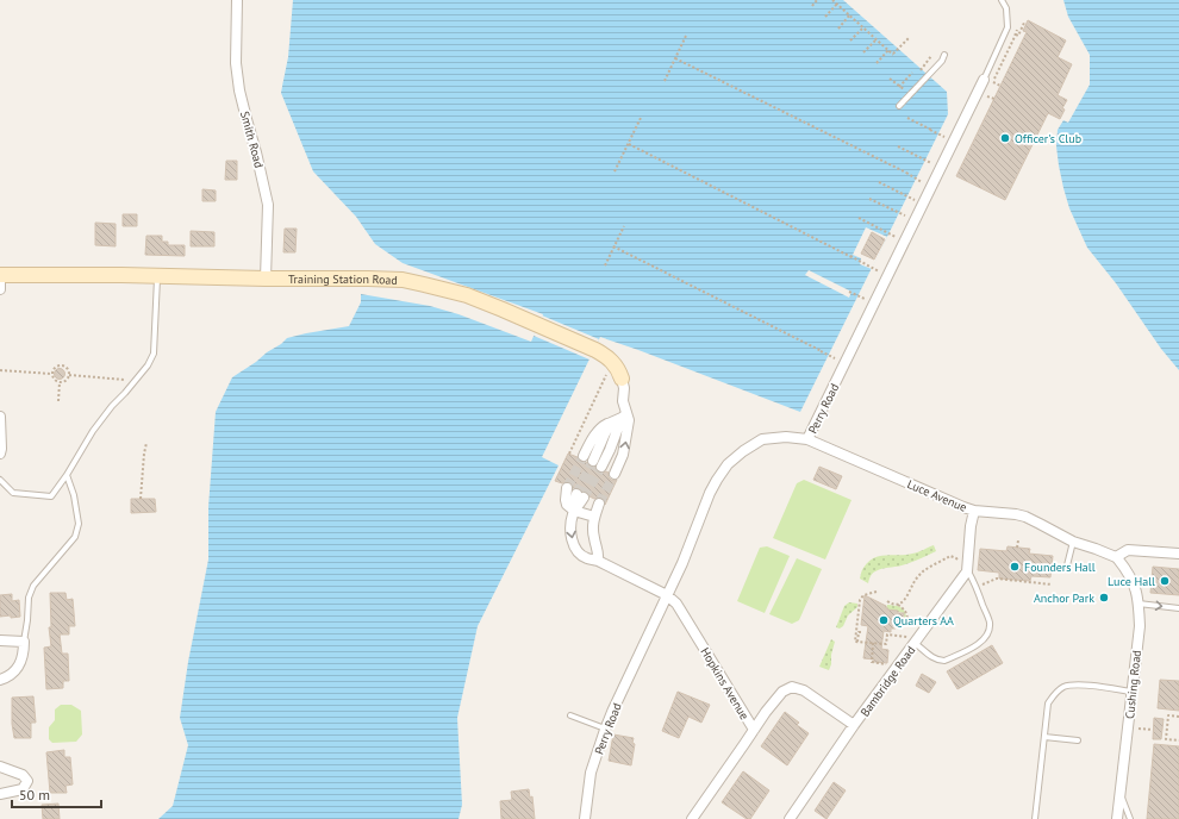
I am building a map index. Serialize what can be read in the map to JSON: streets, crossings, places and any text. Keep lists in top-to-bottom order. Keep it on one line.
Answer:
{"streets":{"street":["Smith Road","Training Station Road","Perry Road","Luce Avenue","Bambridge Road","Hopkins Avenue","Cushing Road"]},"crossings":[["Smith Road","Training Station Road"],["Perry Road","Luce Avenue"],["Perry Road","Hopkins Avenue"],["Luce Avenue","Cushing Road"]],"places":["Officer's Club","Founders Hall","Luce Hall","Anchor Park","Quarters AA"],"scale_bar":"50 m"}
